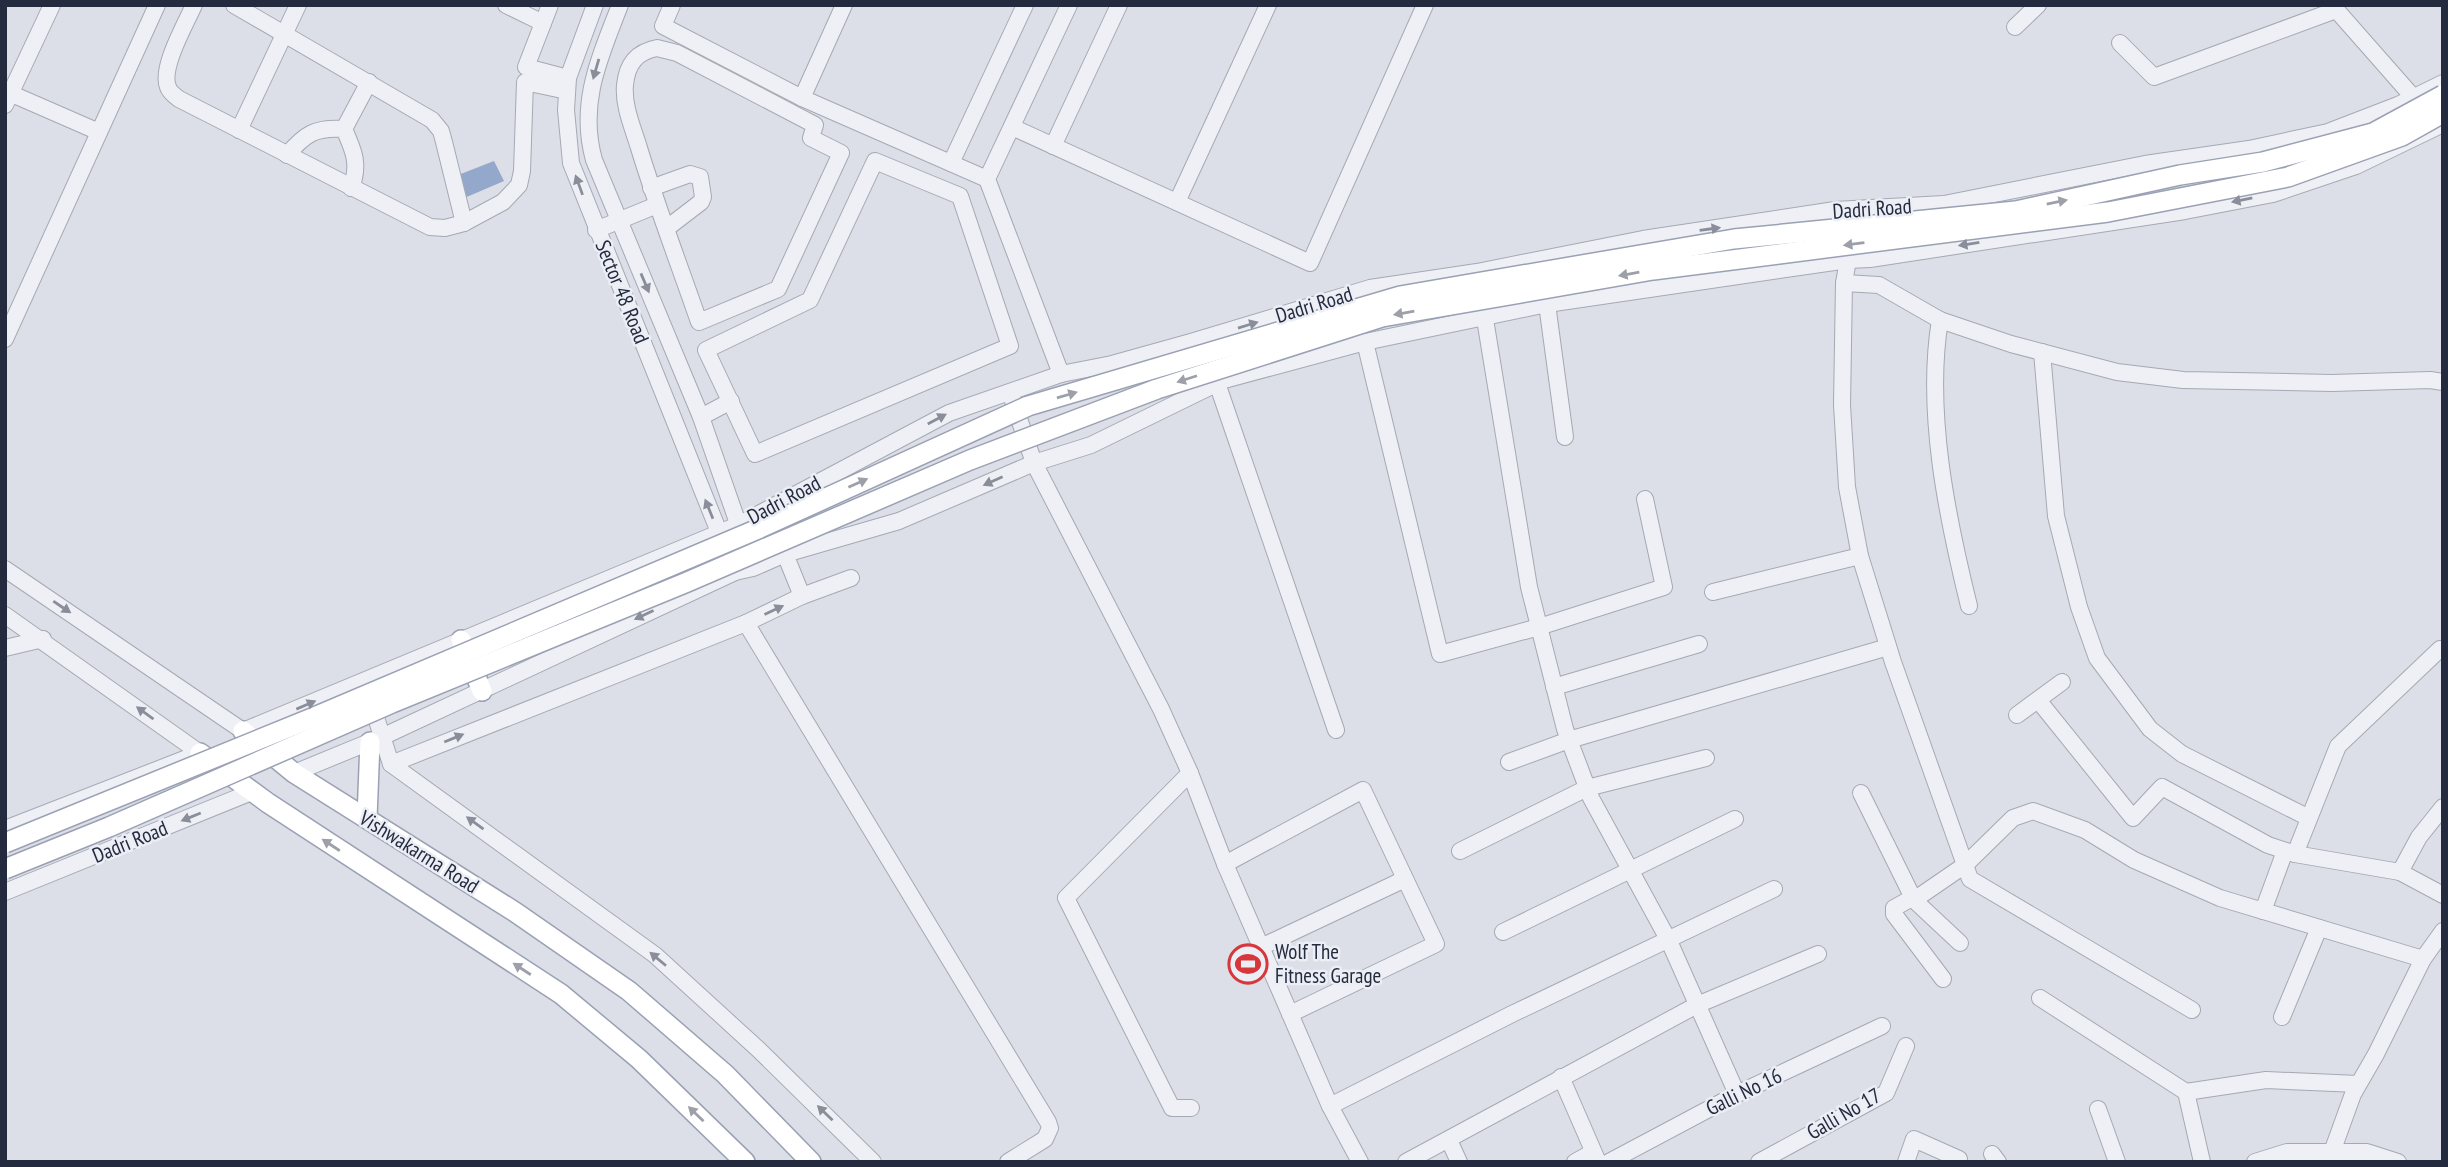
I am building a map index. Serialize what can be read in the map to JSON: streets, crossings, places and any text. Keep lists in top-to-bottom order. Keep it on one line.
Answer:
{"streets":{"main road":["Vishwakarma Road"],"street":["Dadri Road","Sector 48 Road","Galli No 16","Galli No 17"]},"crossings":[["Dadri Road","Sector 48 Road"],["Dadri Road","Vishwakarma Road"]],"places":{"sports":["Wolf The Fitness Garage"]}}
